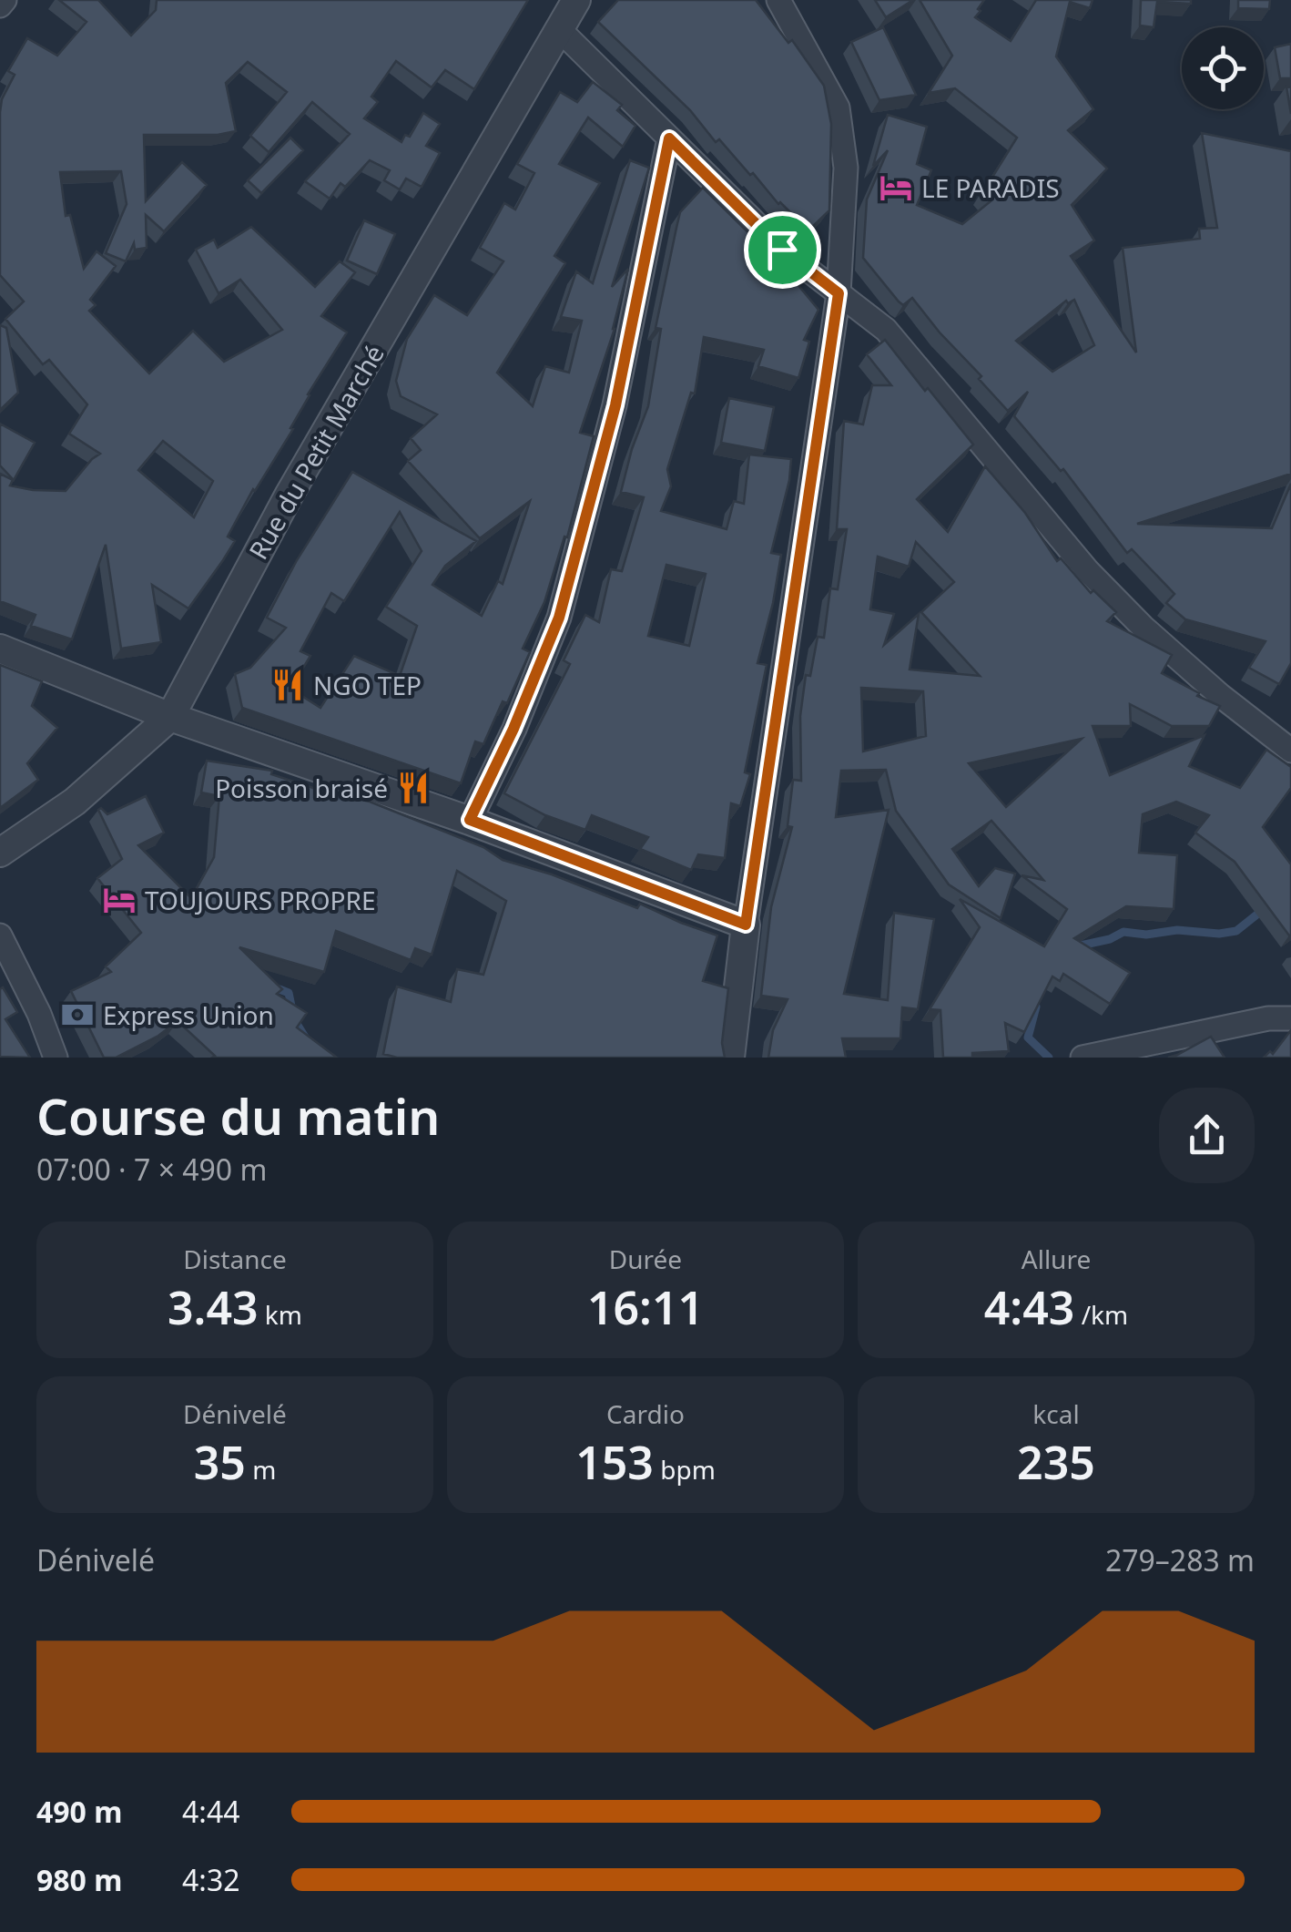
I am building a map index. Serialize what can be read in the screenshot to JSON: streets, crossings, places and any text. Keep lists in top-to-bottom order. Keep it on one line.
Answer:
{"streets":{"street":["Rue du Petit Marché"]},"places":{"hotel":["LE PARADIS","TOUJOURS PROPRE"],"restaurant":["NGO TEP","Poisson braisé"],"bank":["Express Union"]},"page":{"heading":["Course du matin","07:00 · 7 × 490 m"],"stats":[["Distance","3.43 km"],["Durée","16:11"],["Allure","4:43 /km"],["Dénivelé","35 m"],["Cardio","153 bpm"],["kcal","235"]],"chart":["Dénivelé","279–283 m"],"list":[{"name":"490 m","note":"4:44"},{"name":"980 m","note":"4:32"}]}}
